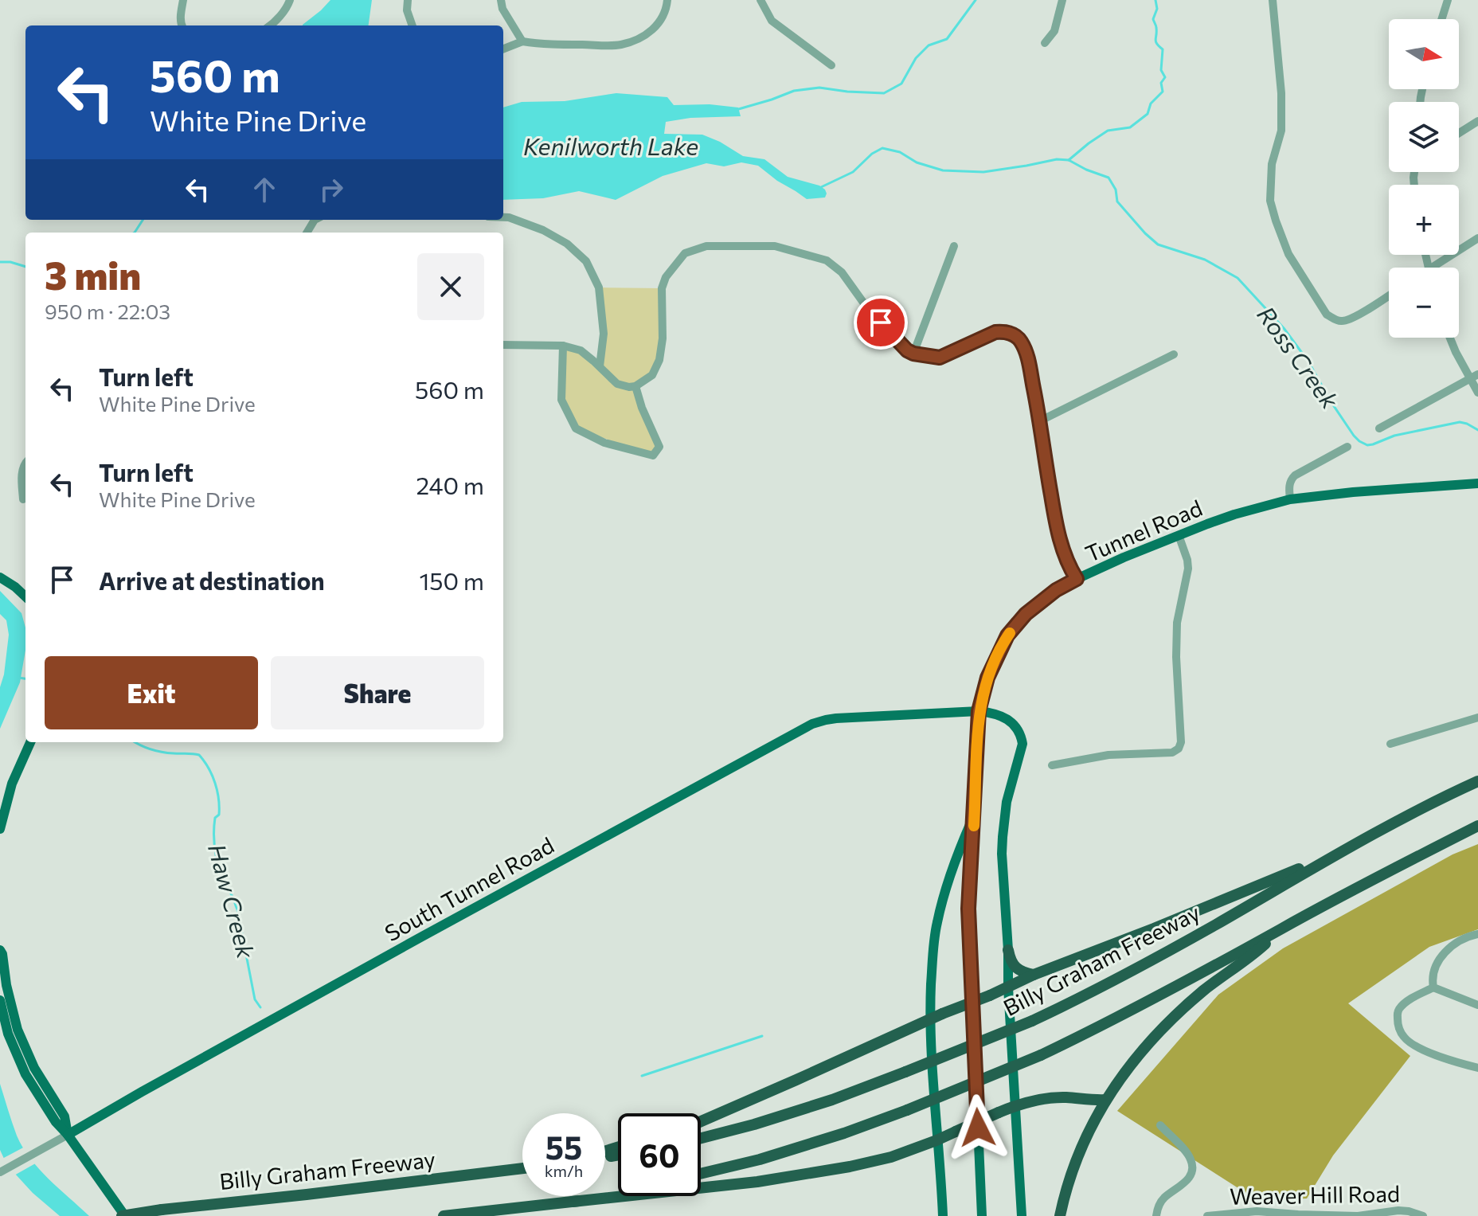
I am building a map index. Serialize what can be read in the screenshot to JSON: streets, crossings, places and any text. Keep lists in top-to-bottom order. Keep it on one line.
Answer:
{"streets":{"highway":["Billy Graham Freeway"],"main road":["Tunnel Road","South Tunnel Road"],"street":["Weaver Hill Road"]},"crossings":[["Tunnel Road","South Tunnel Road"]],"water":["Kenilworth Lake","Ross Creek","Haw Creek"],"north":"right","page":{"map_buttons":["+","−"],"turn":["560 m","White Pine Drive"],"heading":["3 min","950 m · 22:03"],"list":[{"name":"Turn left","note":"White Pine Drive","value":"560 m"},{"name":"Turn left","note":"White Pine Drive","value":"240 m"},{"name":"Arrive at destination","value":"150 m"}],"buttons":["Exit","Share"],"speed":"55 km/h","limit":"60"}}
